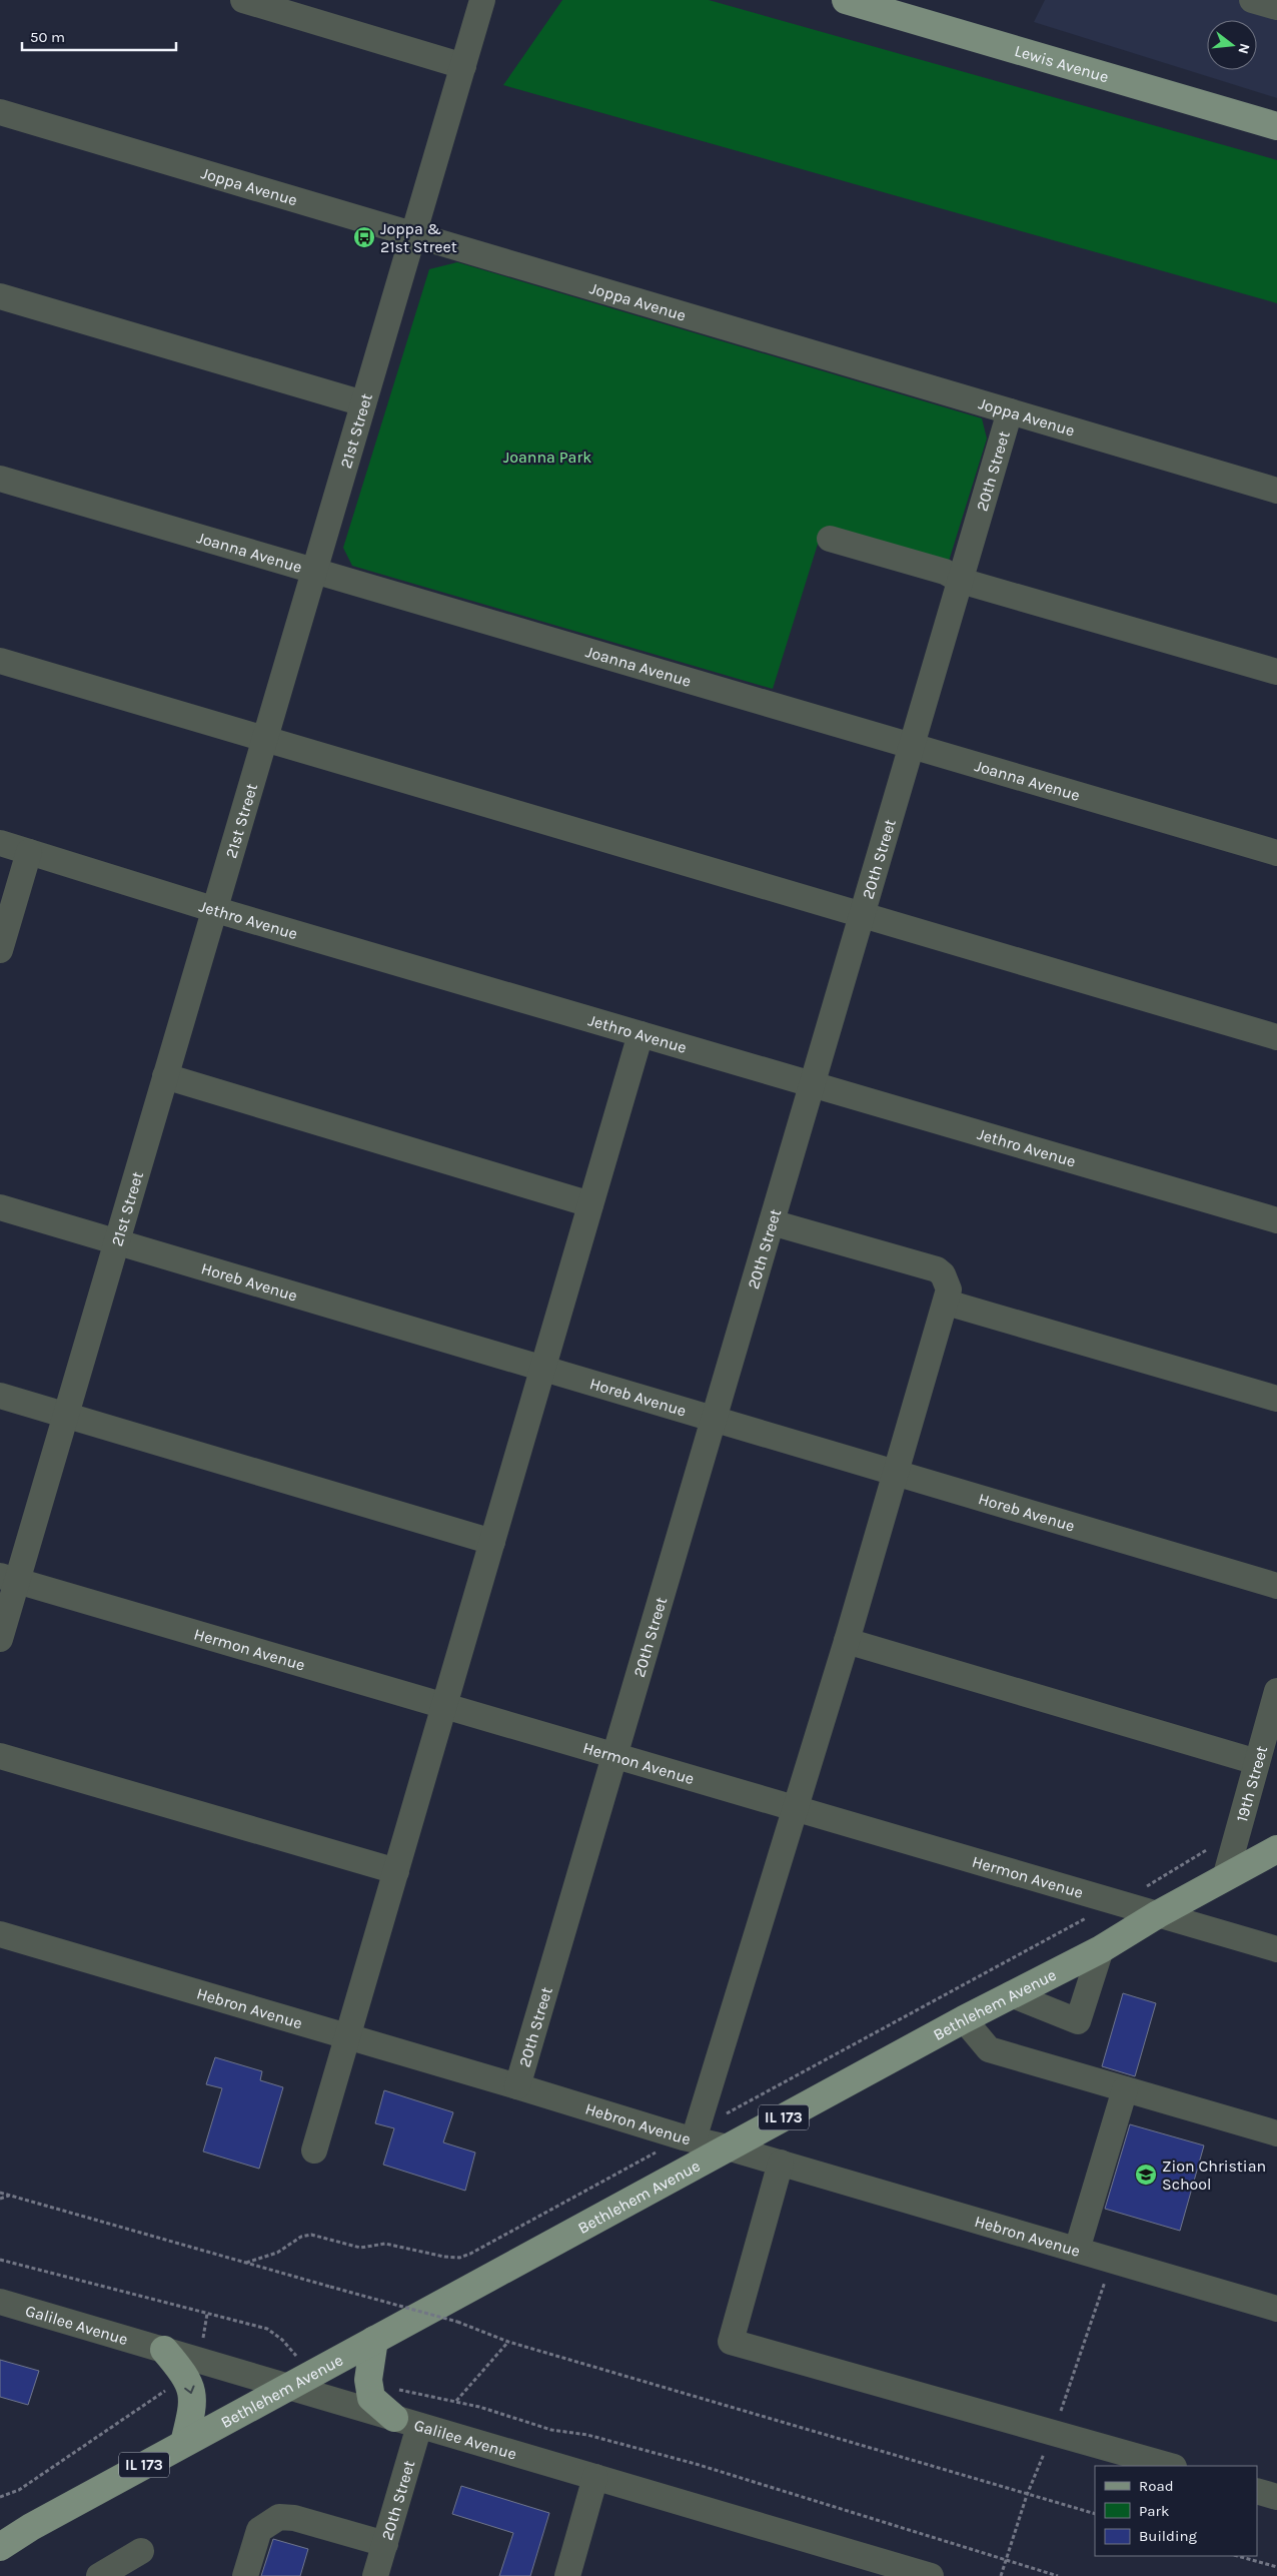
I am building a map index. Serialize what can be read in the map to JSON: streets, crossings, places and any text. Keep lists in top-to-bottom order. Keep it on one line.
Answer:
{"streets":{"main road":["Lewis Avenue","Bethlehem Avenue","IL 173"],"street":["Joppa Avenue","21st Street","20th Street","Joanna Avenue","Jethro Avenue","Horeb Avenue","Hermon Avenue","19th Street","Hebron Avenue","Galilee Avenue"]},"crossings":[["Joppa Avenue","21st Street"],["Joppa Avenue","20th Street"],["21st Street","Joanna Avenue"],["21st Street","Jethro Avenue"],["21st Street","Horeb Avenue"],["21st Street","Hermon Avenue"],["20th Street","Joanna Avenue"],["20th Street","Jethro Avenue"],["20th Street","Horeb Avenue"],["20th Street","Hermon Avenue"],["20th Street","Hebron Avenue"],["20th Street","Galilee Avenue"],["Hermon Avenue","Bethlehem Avenue"],["19th Street","Bethlehem Avenue"],["Bethlehem Avenue","Hebron Avenue"],["Bethlehem Avenue","Galilee Avenue"]],"parks":["Joanna Park"],"places":{"bus stop":["Joppa & 21st Street"],"school or university":["Zion Christian School"]},"legend":["Road","Park","Building"],"scale_bar":"50 m","north":"right"}
